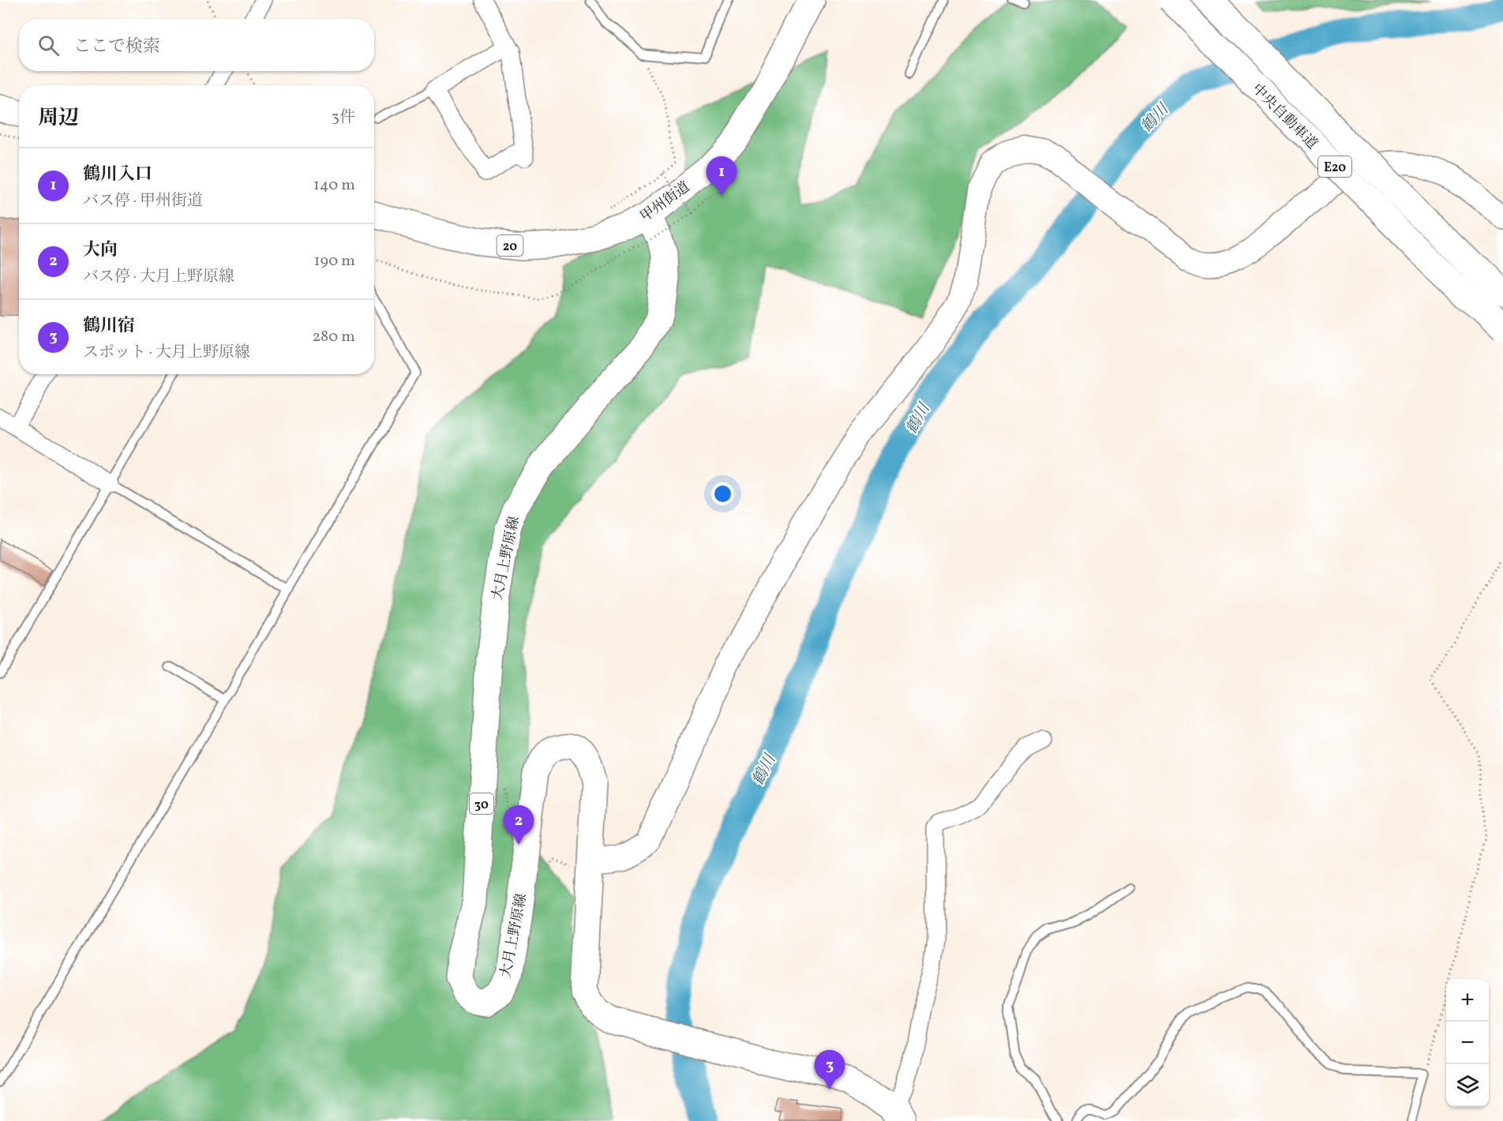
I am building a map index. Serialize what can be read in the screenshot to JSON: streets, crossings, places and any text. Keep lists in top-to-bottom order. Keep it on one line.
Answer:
{"streets":{"main road":["中央自動車道","E20","甲州街道","20","大月上野原線","30"]},"crossings":[["甲州街道","大月上野原線"]],"water":["鶴川"],"page":{"search":"ここで検索","heading":["周辺","3件"],"list":[{"mark":"1","name":"鶴川入口","note":"バス停 · 甲州街道","value":"140 m"},{"mark":"2","name":"大向","note":"バス停 · 大月上野原線","value":"190 m"},{"mark":"3","name":"鶴川宿","note":"スポット · 大月上野原線","value":"280 m"}],"pins":["1","2","3"],"map_buttons":["+","−"]}}
